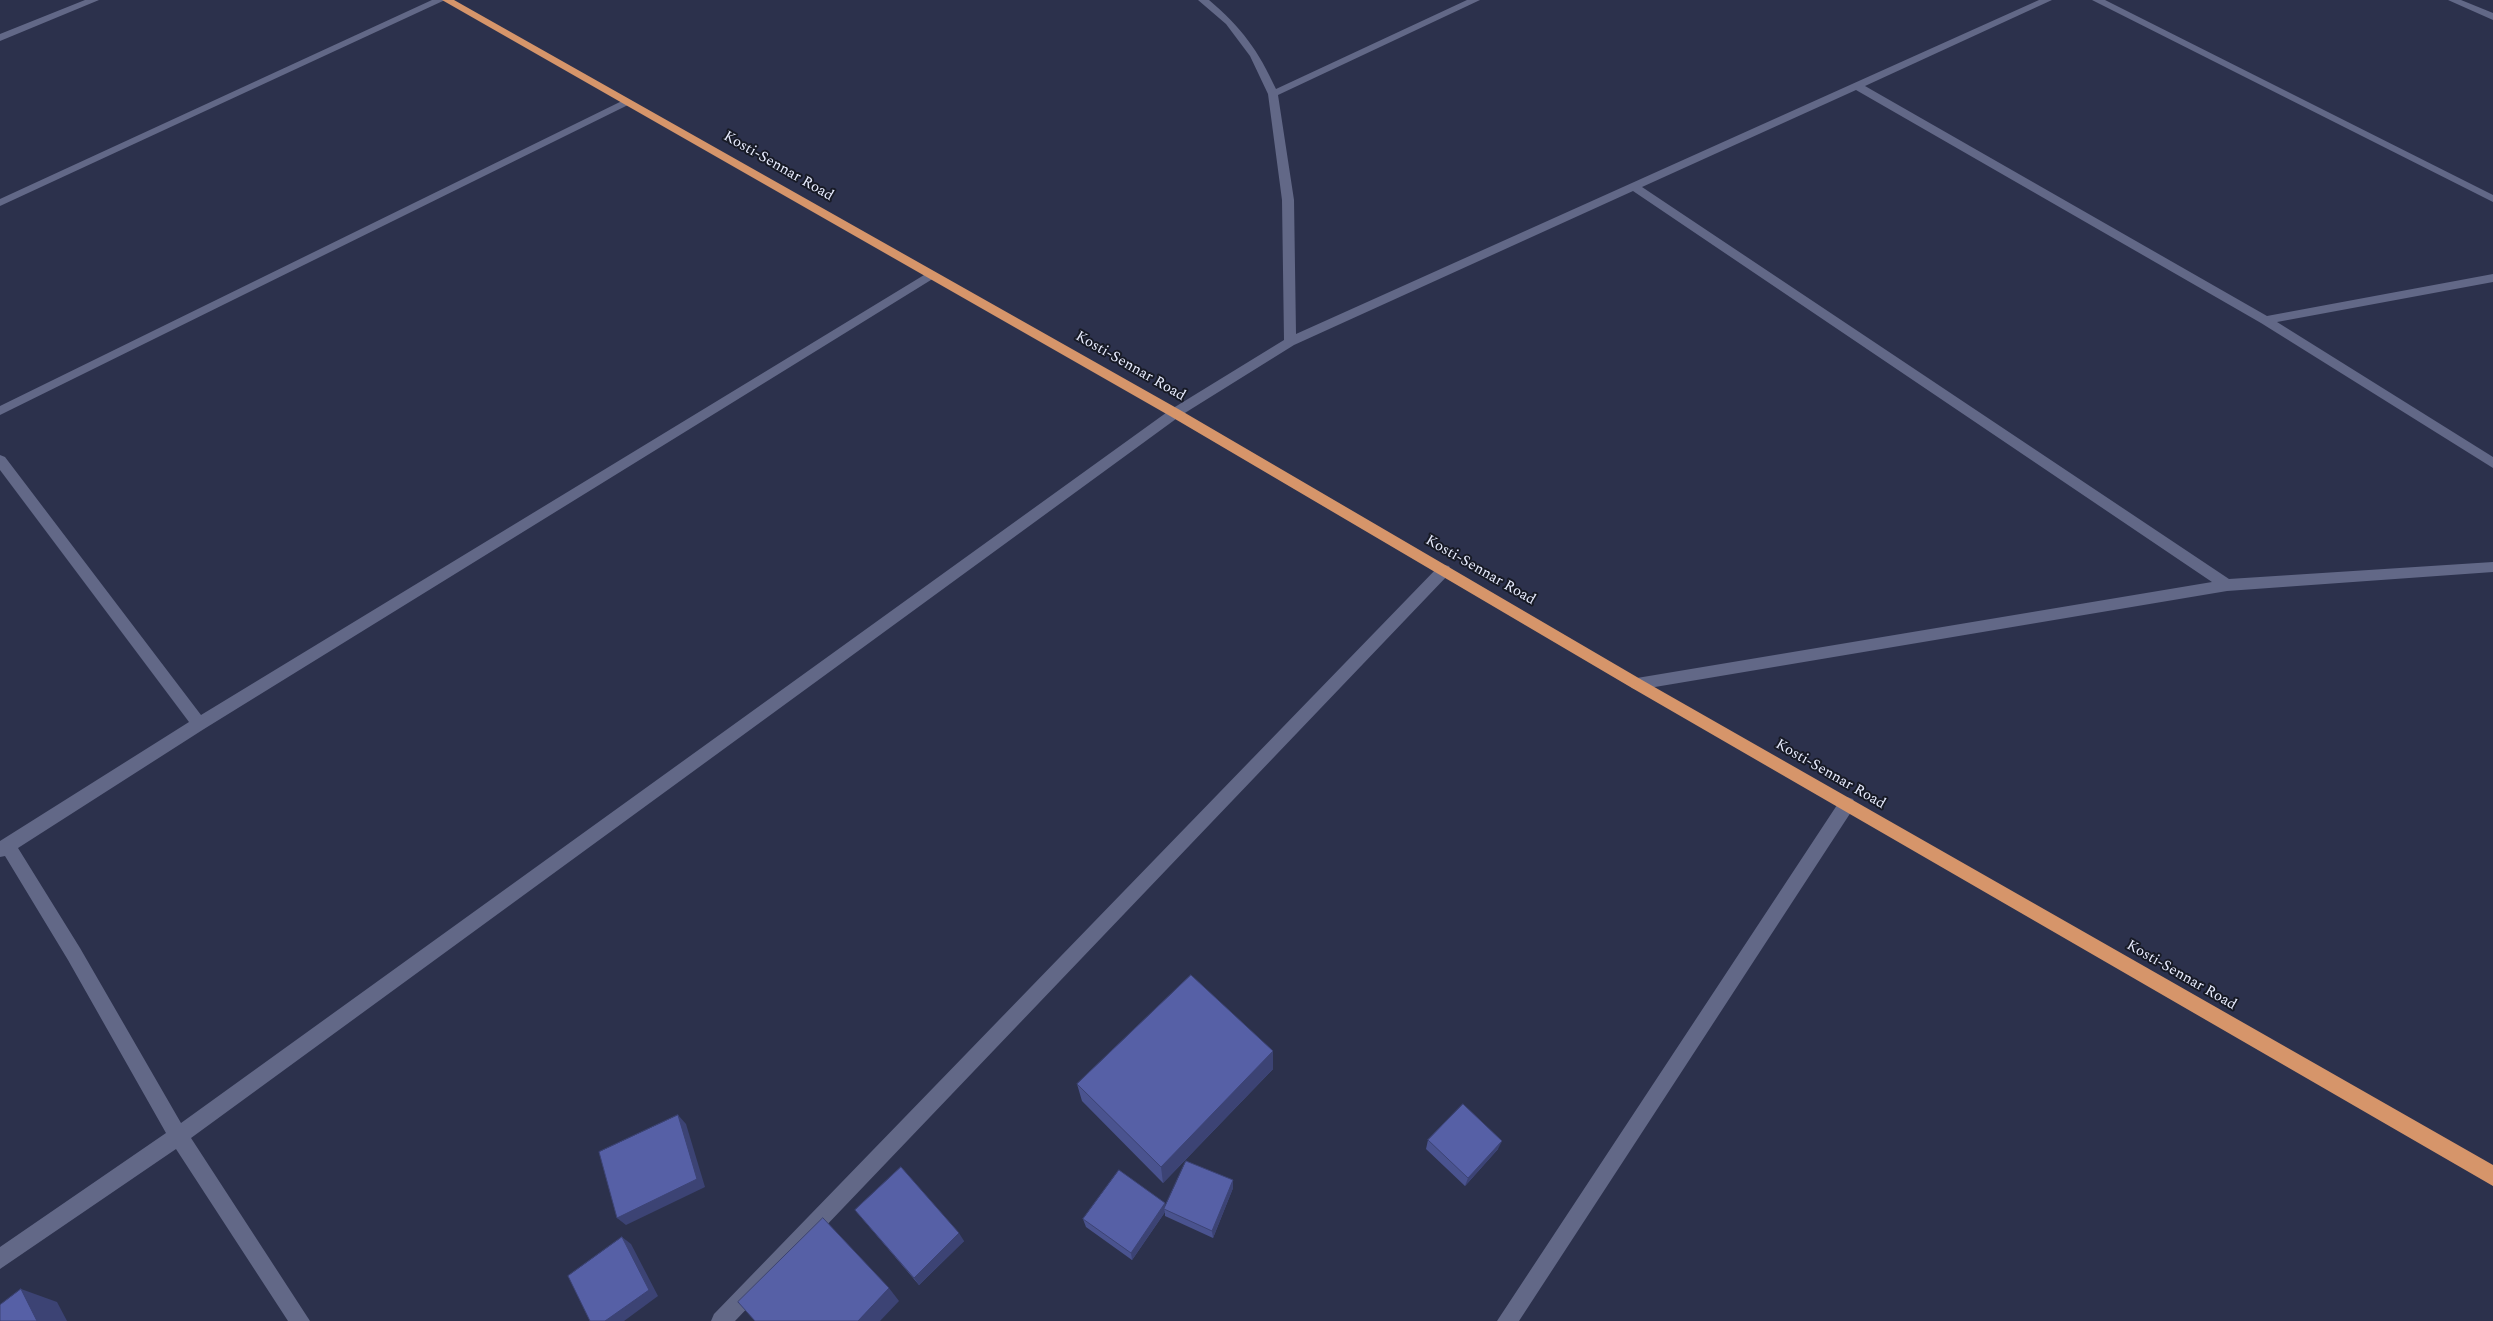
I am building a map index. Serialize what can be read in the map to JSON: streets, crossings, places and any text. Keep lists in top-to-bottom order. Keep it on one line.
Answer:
{"streets":{"highway":["Kosti-Sennar Road"]}}
